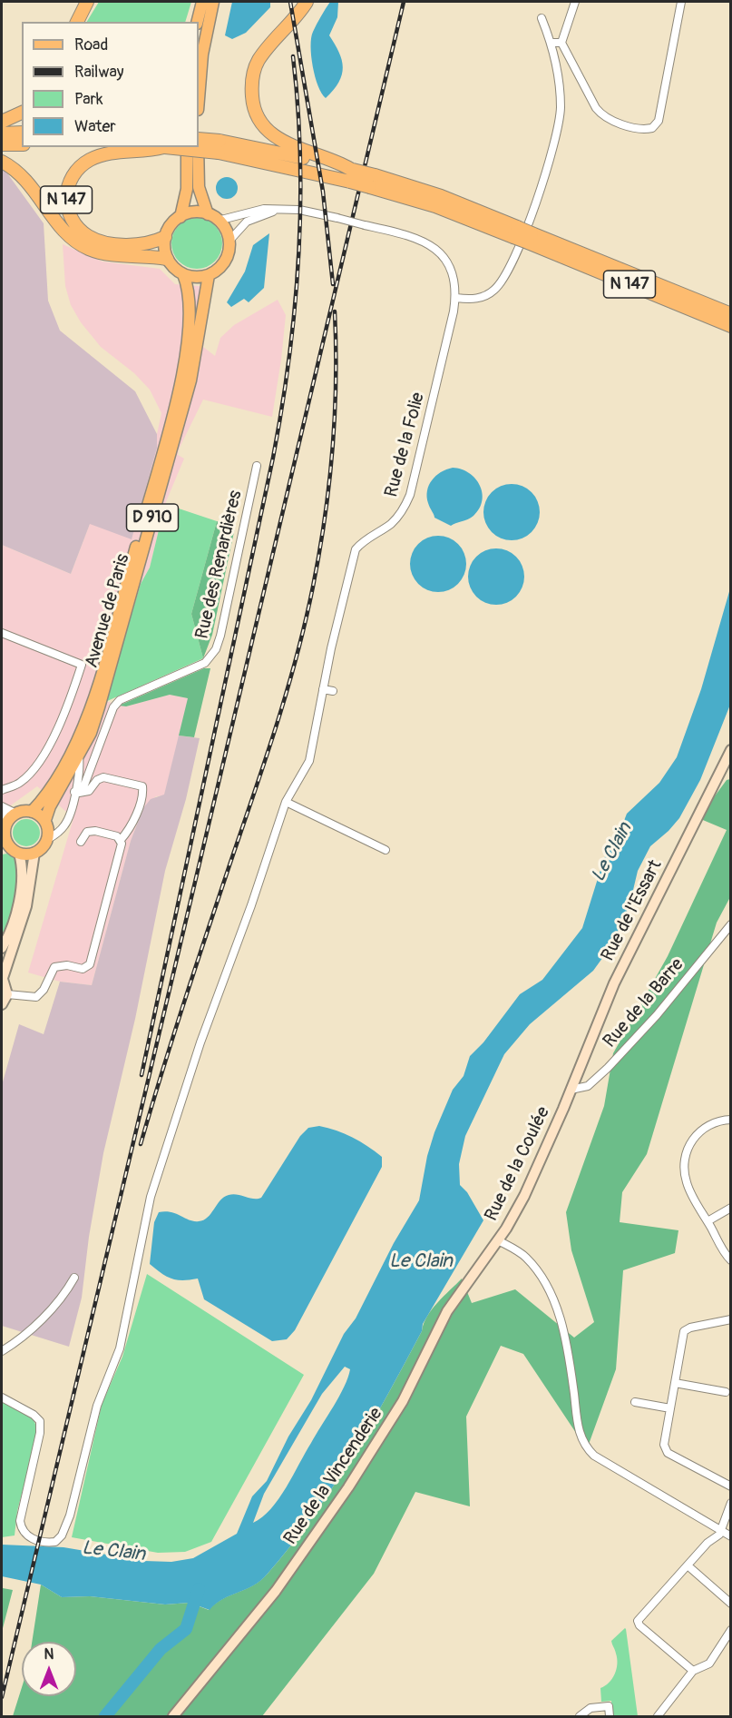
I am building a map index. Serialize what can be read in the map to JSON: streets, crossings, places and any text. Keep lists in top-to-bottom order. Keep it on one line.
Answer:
{"streets":{"highway":["N 147"],"main road":["D 910","Avenue de Paris","Rue de l'Essart","Rue de la Coulée","Rue de la Vincenderie"],"street":["Rue de la Folie","Rue des Renardières","Rue de la Barre"]},"crossings":[["N 147","Rue de la Folie"],["N 147","Avenue de Paris"],["Rue de la Folie","Avenue de Paris"],["Rue des Renardières","Avenue de Paris"],["Rue de l'Essart","Rue de la Barre"],["Rue de l'Essart","Rue de la Coulée"],["Rue de la Barre","Rue de la Coulée"],["Rue de la Coulée","Rue de la Vincenderie"]],"water":["Le Clain"],"legend":["Road","Railway","Park","Water"],"north":"top"}
